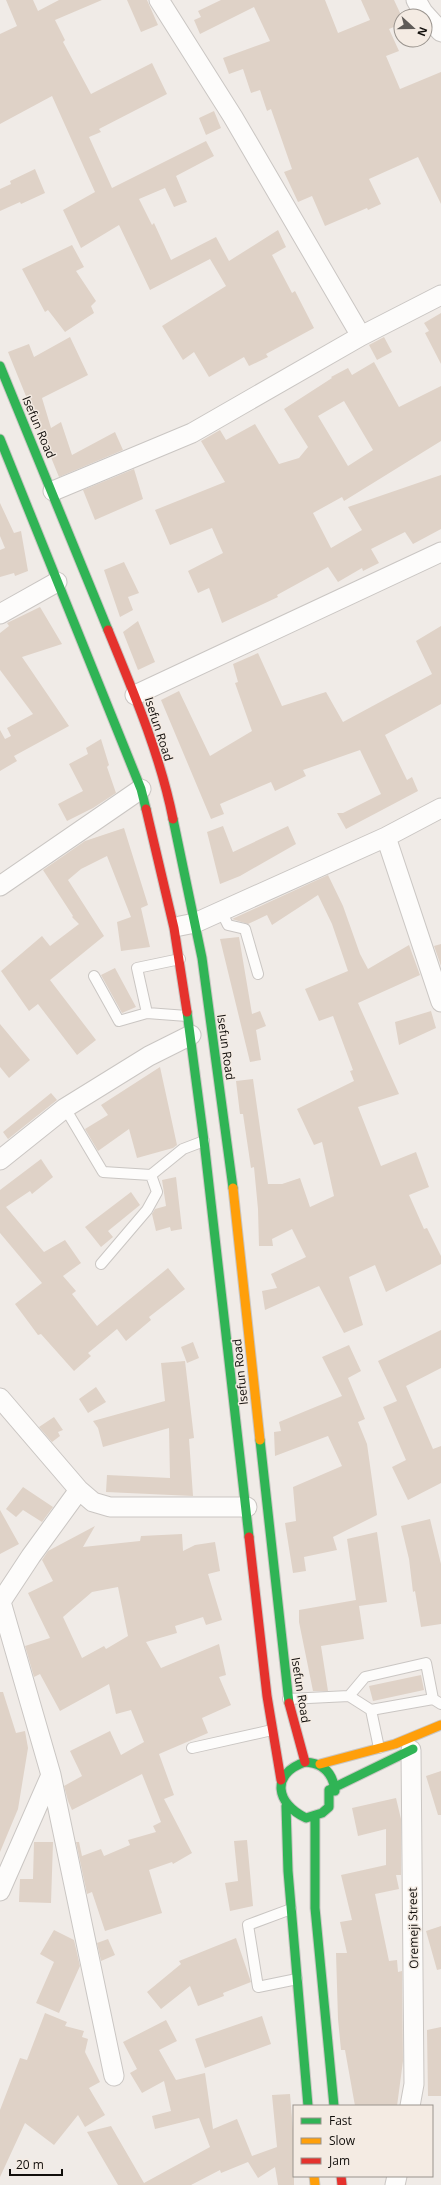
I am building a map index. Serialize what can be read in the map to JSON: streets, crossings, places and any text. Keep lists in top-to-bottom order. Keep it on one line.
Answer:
{"streets":{"street":["Isefun Road","Oremeji Street"]},"legend":["Fast","Slow","Jam"],"scale_bar":"20 m","north":"right"}
